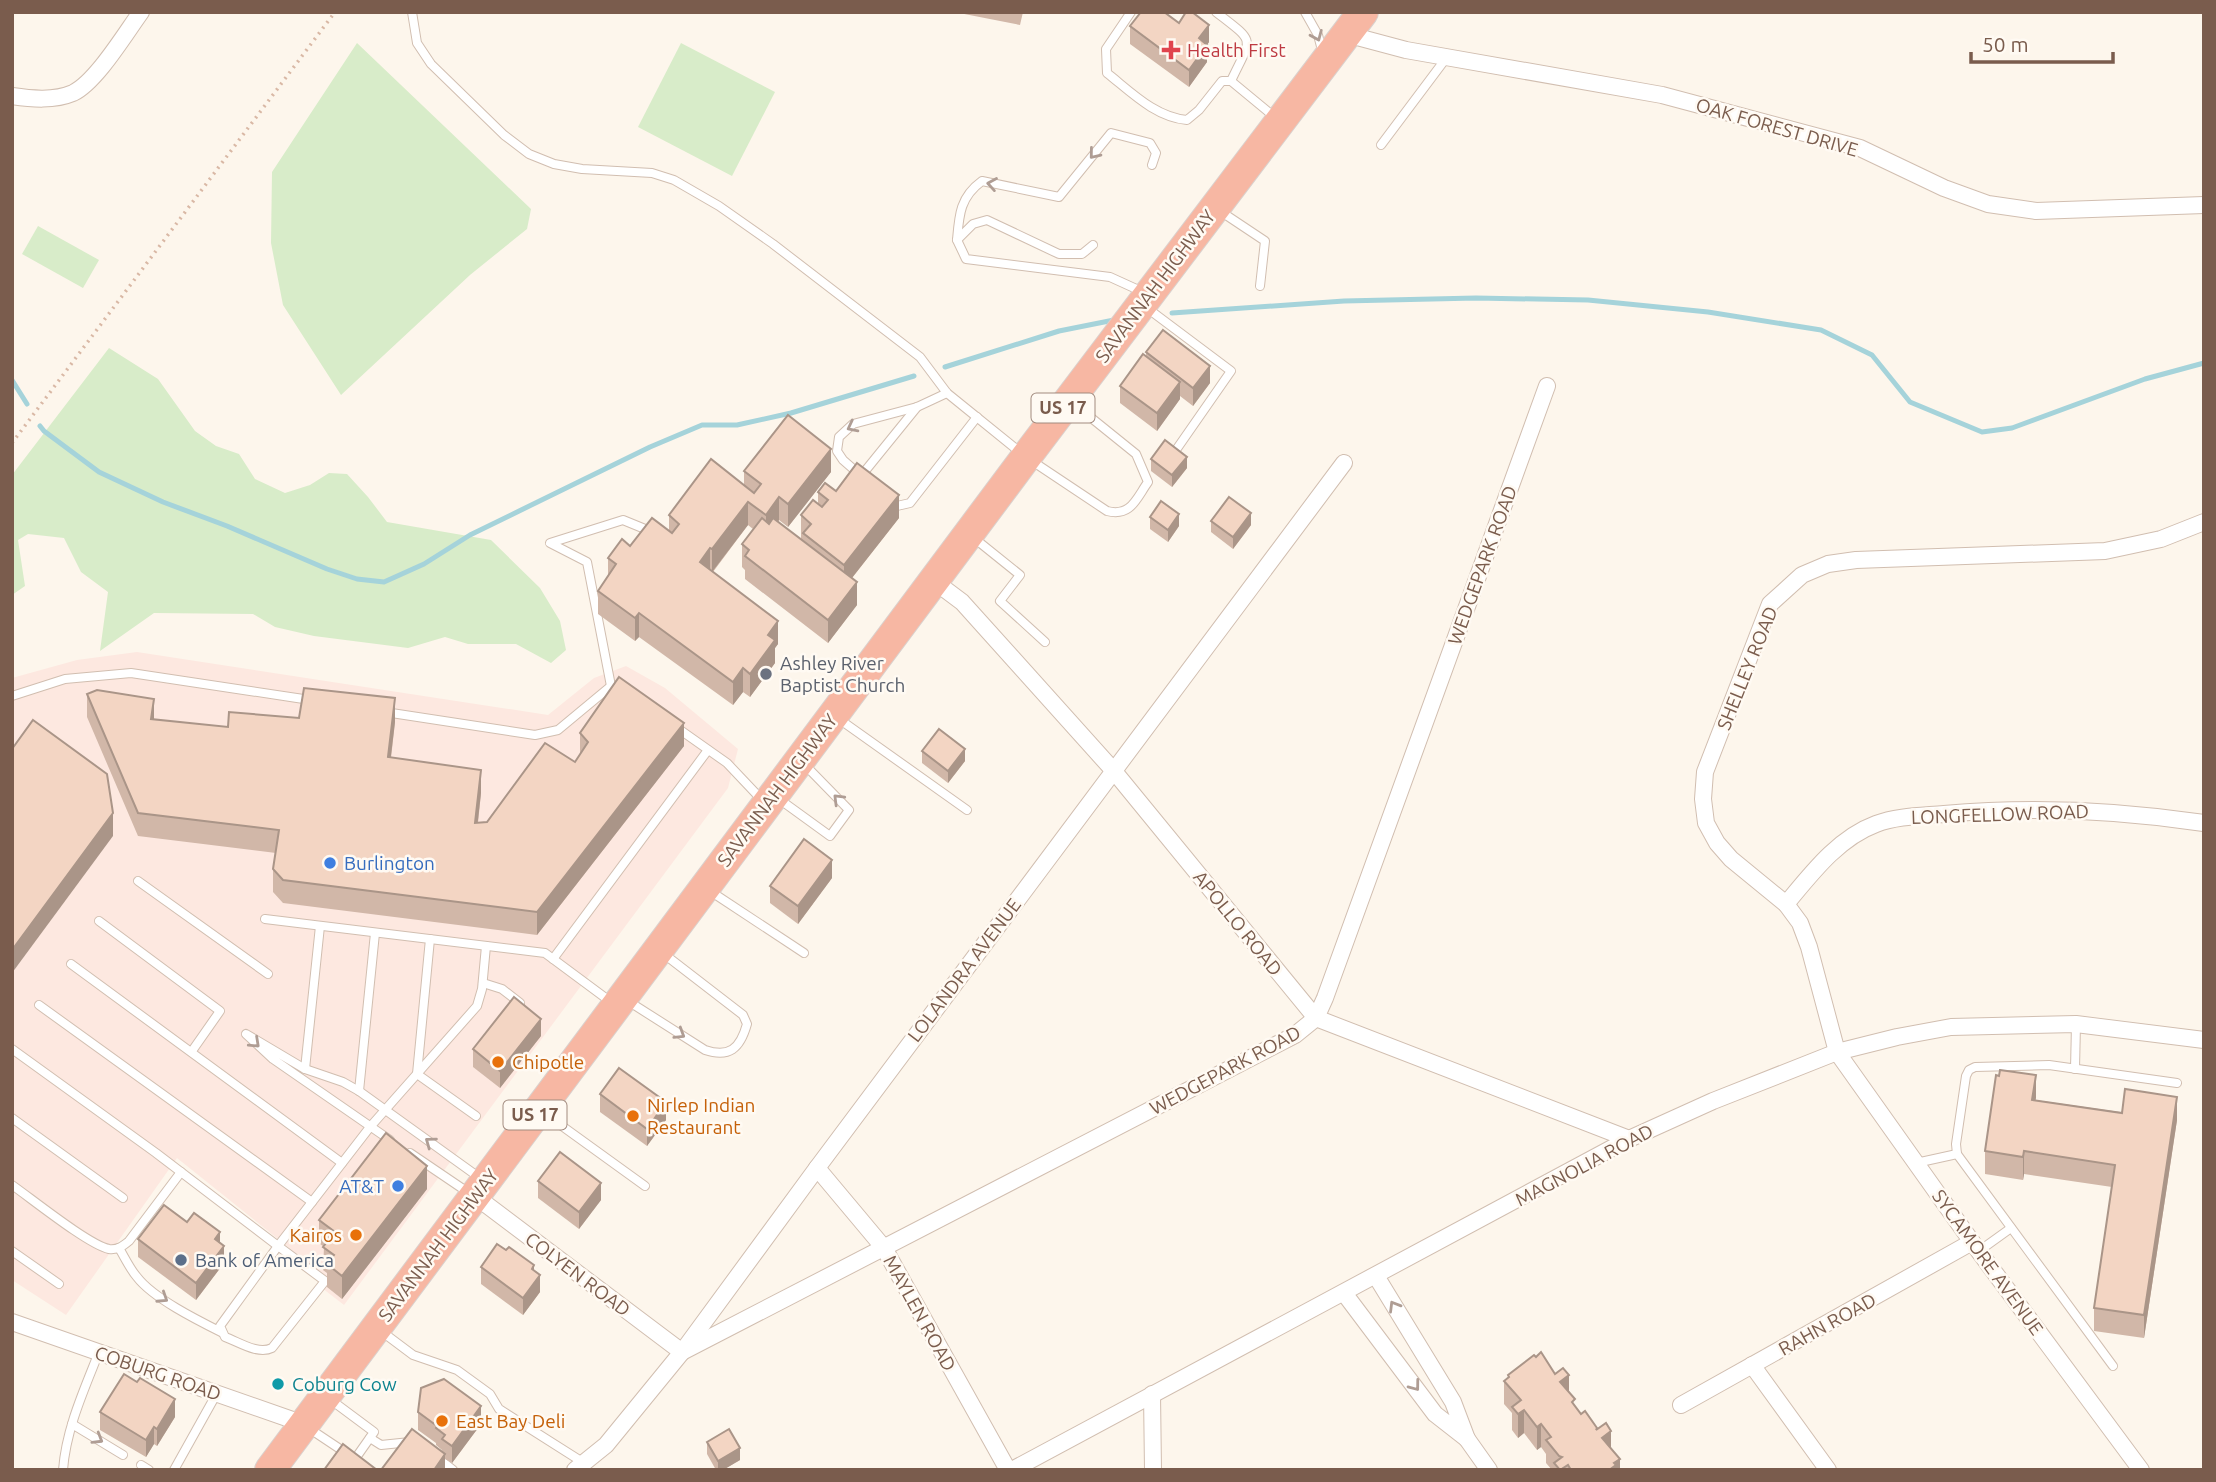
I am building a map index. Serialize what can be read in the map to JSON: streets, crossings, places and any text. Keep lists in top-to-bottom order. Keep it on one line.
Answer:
{"streets":{"highway":["SAVANNAH HIGHWAY","US 17"],"street":["OAK FOREST DRIVE","WEDGEPARK ROAD","SHELLEY ROAD","LONGFELLOW ROAD","APOLLO ROAD","LOLANDRA AVENUE","MAGNOLIA ROAD","SYCAMORE AVENUE","COLYEN ROAD","MAYLEN ROAD","RAHN ROAD","COBURG ROAD"]},"crossings":[["OAK FOREST DRIVE","SAVANNAH HIGHWAY"],["SAVANNAH HIGHWAY","APOLLO ROAD"],["SAVANNAH HIGHWAY","COLYEN ROAD"],["SAVANNAH HIGHWAY","COBURG ROAD"],["WEDGEPARK ROAD","APOLLO ROAD"],["WEDGEPARK ROAD","LOLANDRA AVENUE"],["WEDGEPARK ROAD","COLYEN ROAD"],["WEDGEPARK ROAD","MAYLEN ROAD"],["SHELLEY ROAD","LONGFELLOW ROAD"],["SHELLEY ROAD","MAGNOLIA ROAD"],["SHELLEY ROAD","SYCAMORE AVENUE"],["APOLLO ROAD","LOLANDRA AVENUE"],["APOLLO ROAD","MAGNOLIA ROAD"],["LOLANDRA AVENUE","COLYEN ROAD"],["LOLANDRA AVENUE","MAYLEN ROAD"],["MAGNOLIA ROAD","SYCAMORE AVENUE"],["MAGNOLIA ROAD","MAYLEN ROAD"],["SYCAMORE AVENUE","RAHN ROAD"]],"places":{"health":["Health First"],"other":["Ashley River Baptist Church","Burlington","Chipotle","Nirlep Indian Restaurant","AT&T","Kairos","Bank of America","Coburg Cow","East Bay Deli"]},"scale_bar":"50 m"}
